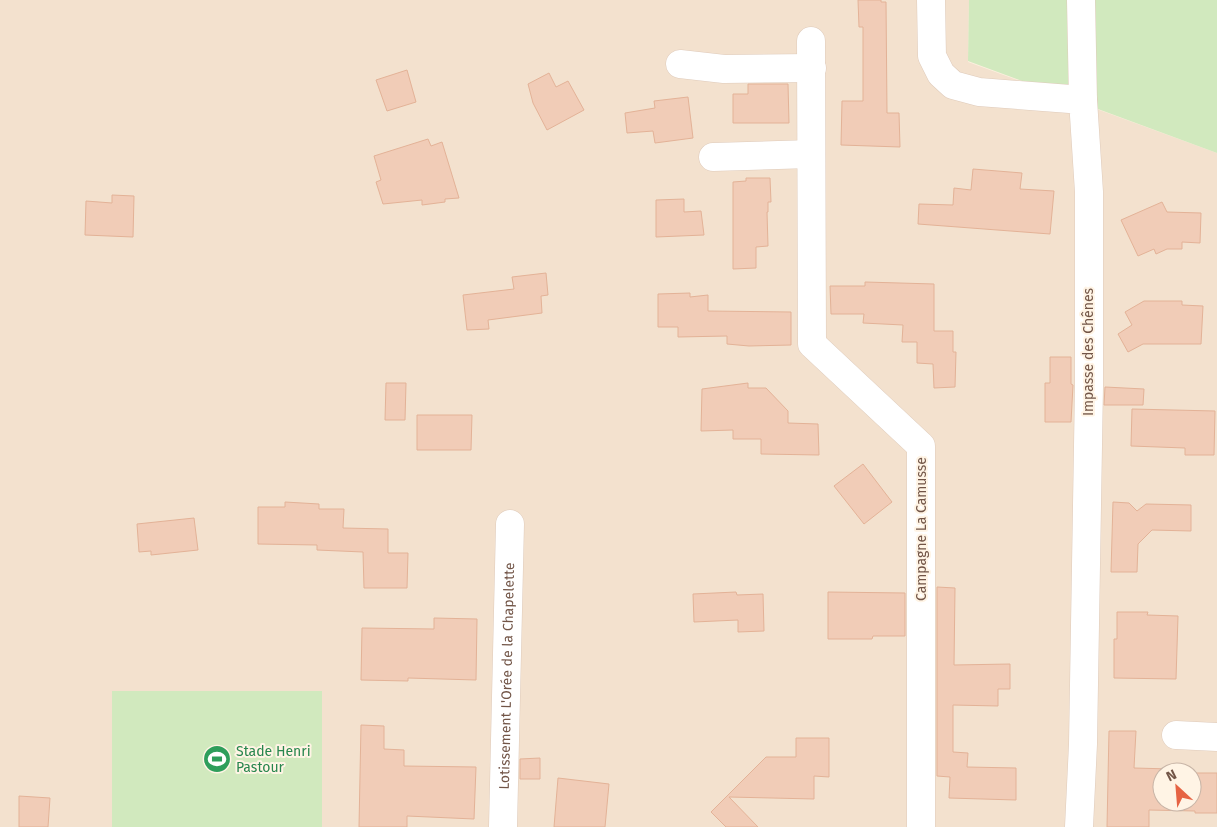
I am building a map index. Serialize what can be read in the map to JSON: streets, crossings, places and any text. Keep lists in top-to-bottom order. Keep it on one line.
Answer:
{"streets":{"street":["Impasse des Chênes","Campagne La Camusse","Lotissement L'Orée de la Chapelette"]},"places":{"sports":["Stade Henri Pastour"]},"north":"top left"}
